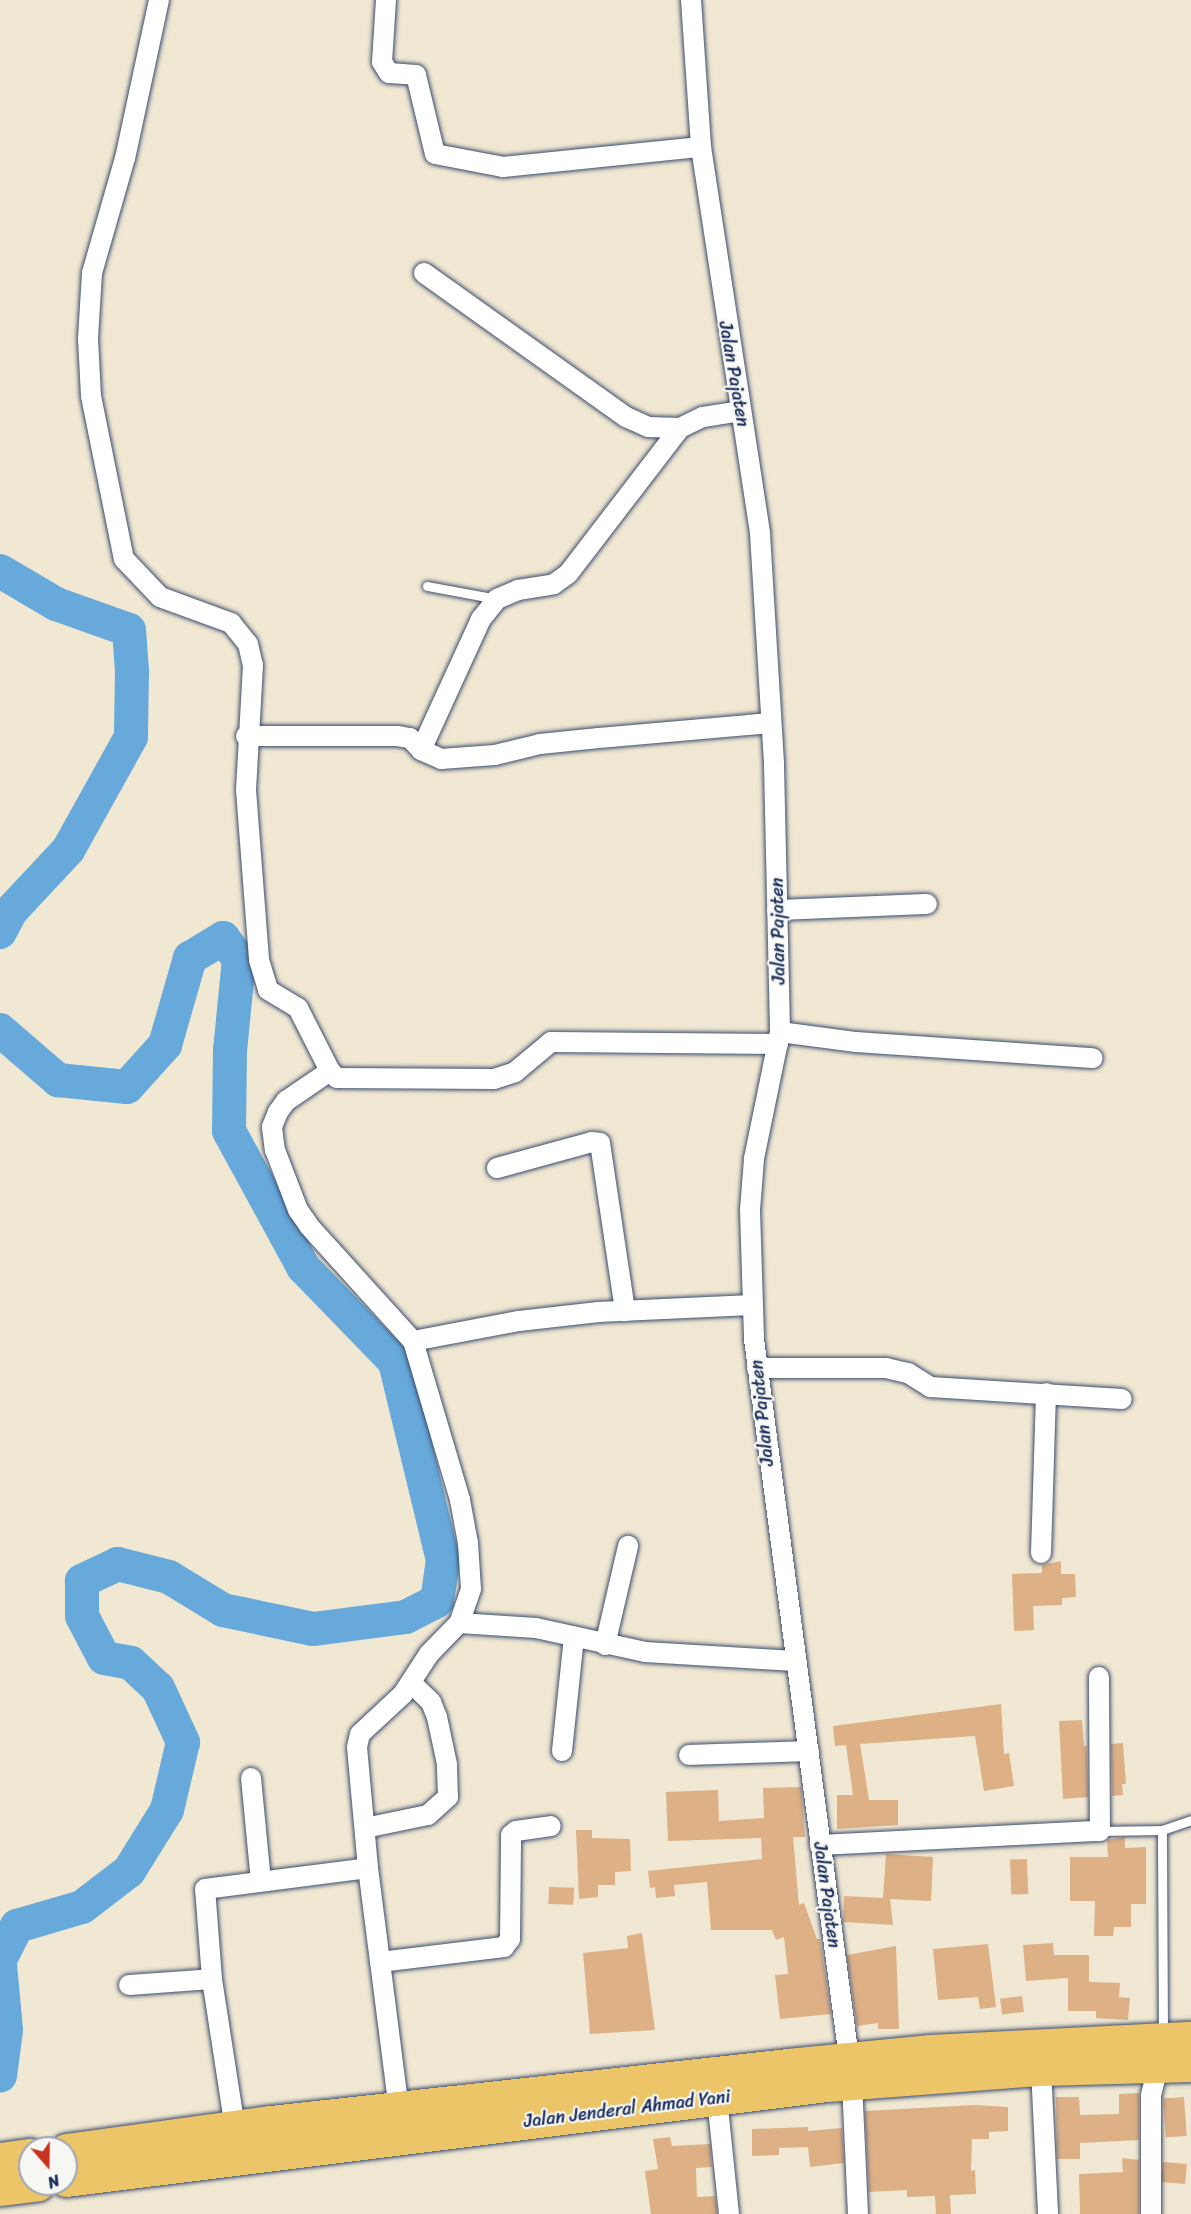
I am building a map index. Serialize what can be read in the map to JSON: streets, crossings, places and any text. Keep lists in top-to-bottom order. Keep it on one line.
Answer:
{"streets":{"highway":["Jalan Jenderal Ahmad Yani"],"street":["Jalan Pajaten"]},"crossings":[["Jalan Pajaten","Jalan Jenderal Ahmad Yani"]],"north":"bottom"}
